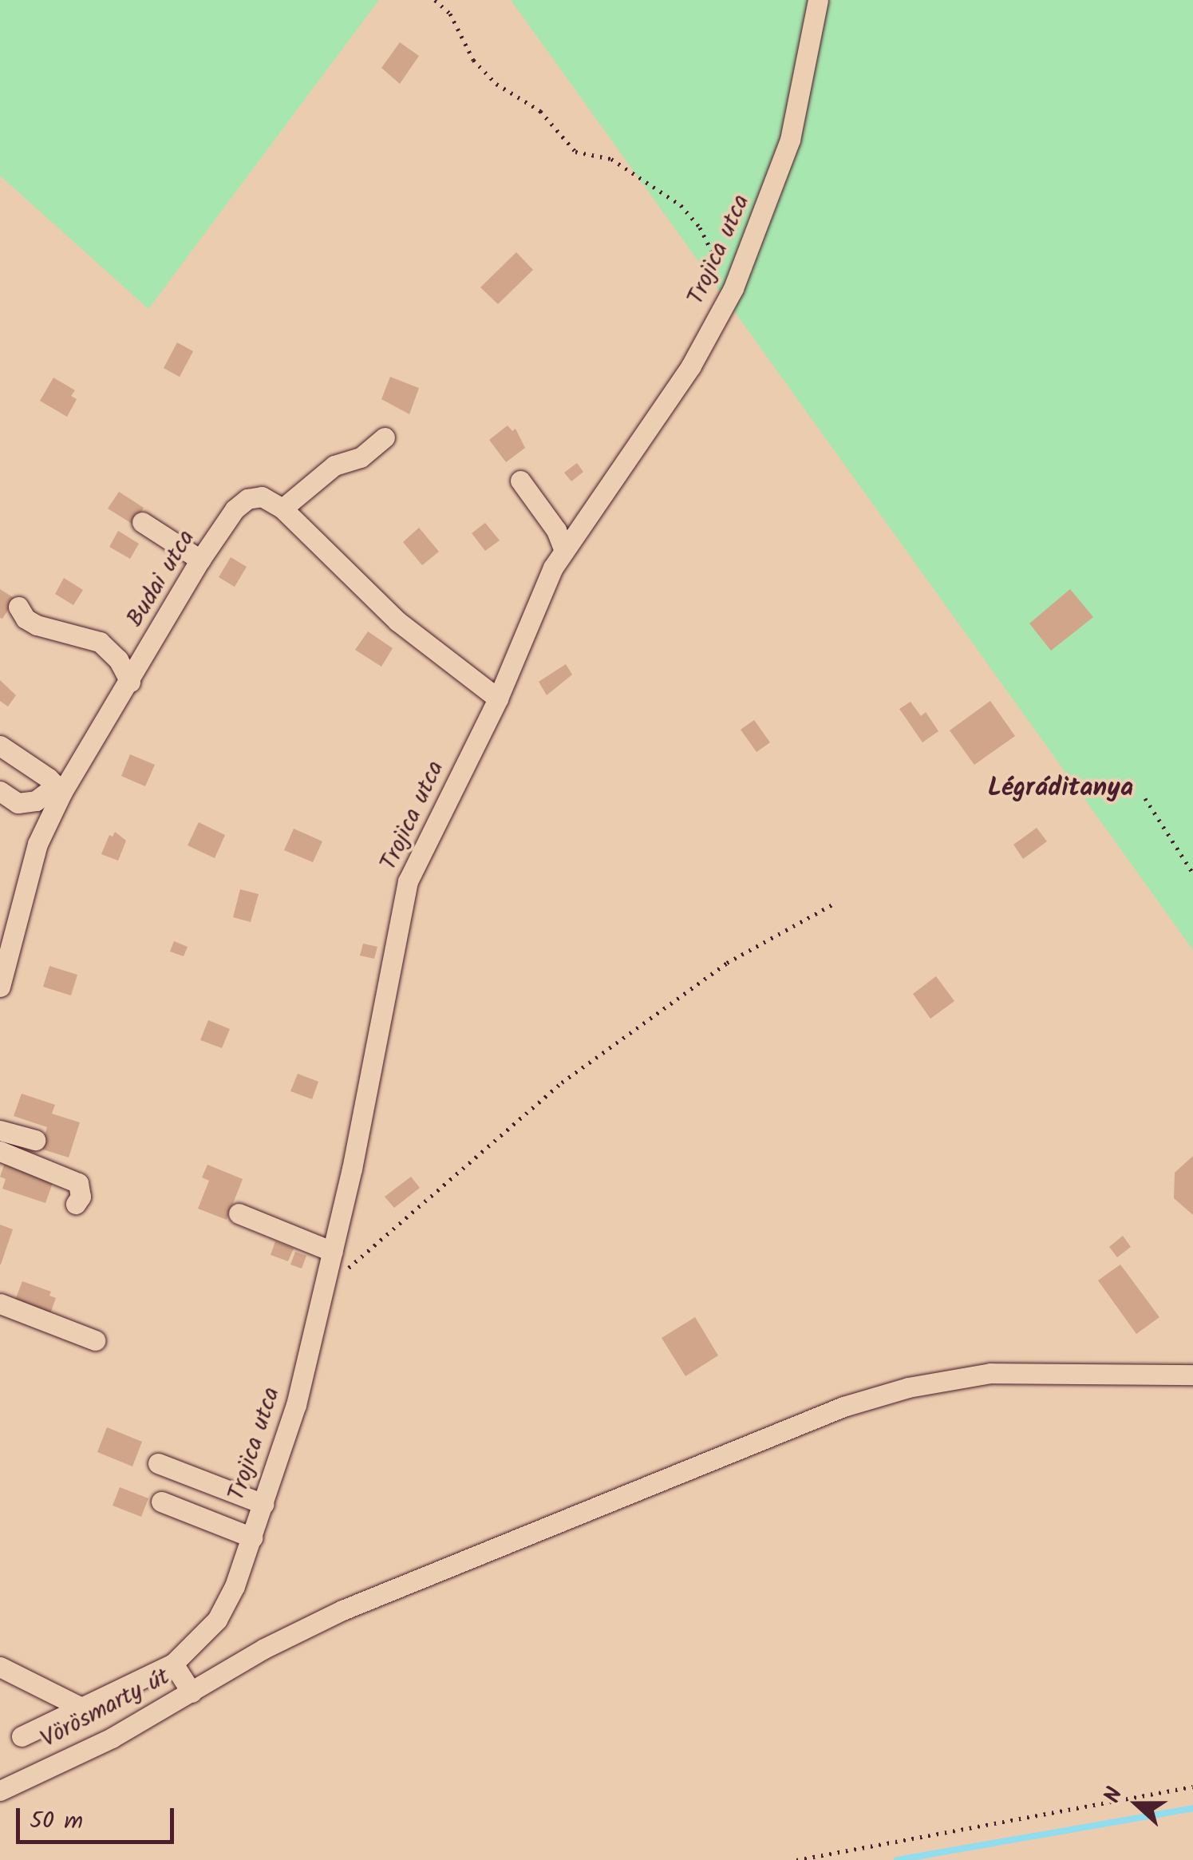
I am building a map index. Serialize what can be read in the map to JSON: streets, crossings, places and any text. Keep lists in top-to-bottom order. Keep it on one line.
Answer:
{"streets":{"street":["Trojica utca","Budai utca","Vörösmarty út"]},"crossings":[["Trojica utca","Budai utca"]],"districts":["Légráditanya"],"scale_bar":"50 m","north":"left"}
